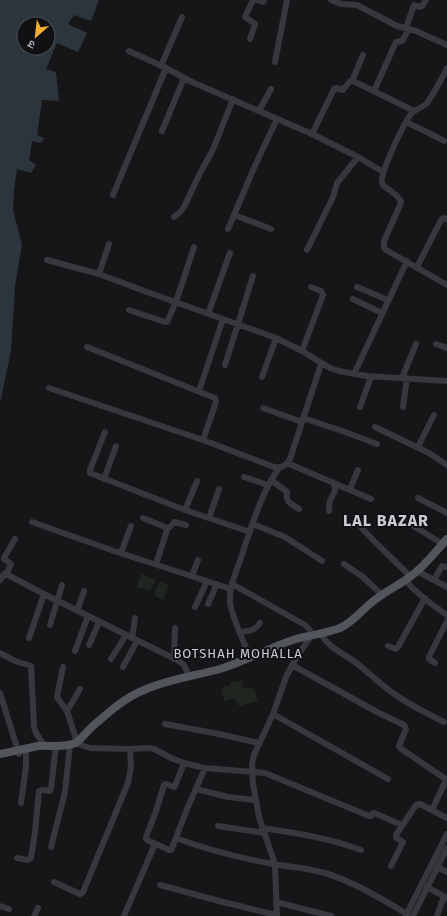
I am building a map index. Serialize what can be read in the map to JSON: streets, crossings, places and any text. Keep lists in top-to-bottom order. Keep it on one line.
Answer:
{"districts":["LAL BAZAR","BOTSHAH MOHALLA"],"north":"bottom left"}
